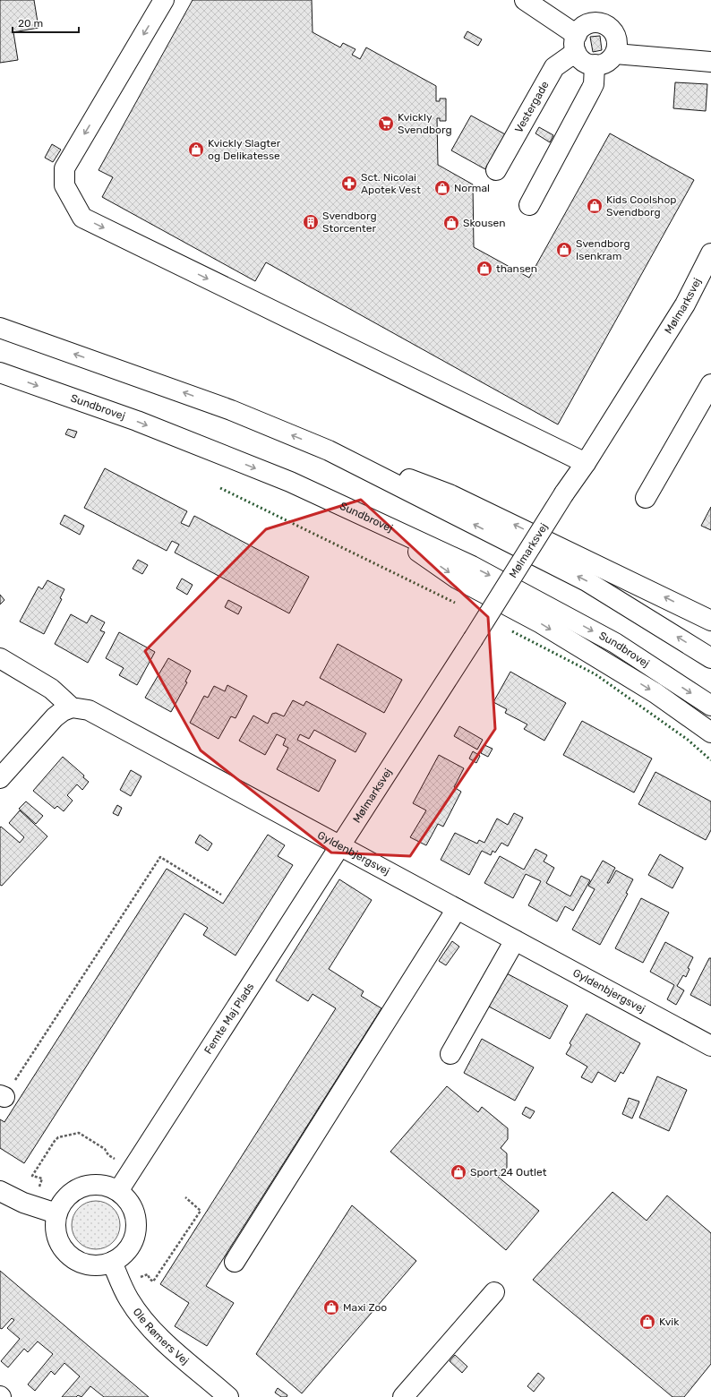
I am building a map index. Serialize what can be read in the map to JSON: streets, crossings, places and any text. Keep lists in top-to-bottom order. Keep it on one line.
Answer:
{"streets":{"street":["Vestergade","Mølmarksvej","Sundbrovej","Gyldenbjergsvej","Femte Maj Plads","Ole Rømers Vej"]},"crossings":[["Mølmarksvej","Gyldenbjergsvej"],["Mølmarksvej","Femte Maj Plads"],["Gyldenbjergsvej","Femte Maj Plads"],["Femte Maj Plads","Ole Rømers Vej"]],"places":{"supermarket":["Kvickly Svendborg"],"shop":["Kvickly Slagter og Delikatesse","Normal","Kids Coolshop Svendborg","Skousen","Svendborg Isenkram","thansen","Sport 24 Outlet","Maxi Zoo","Kvik"],"pharmacy":["Sct. Nicolai Apotek Vest"],"building":["Svendborg Storcenter"]},"scale_bar":"20 m"}
